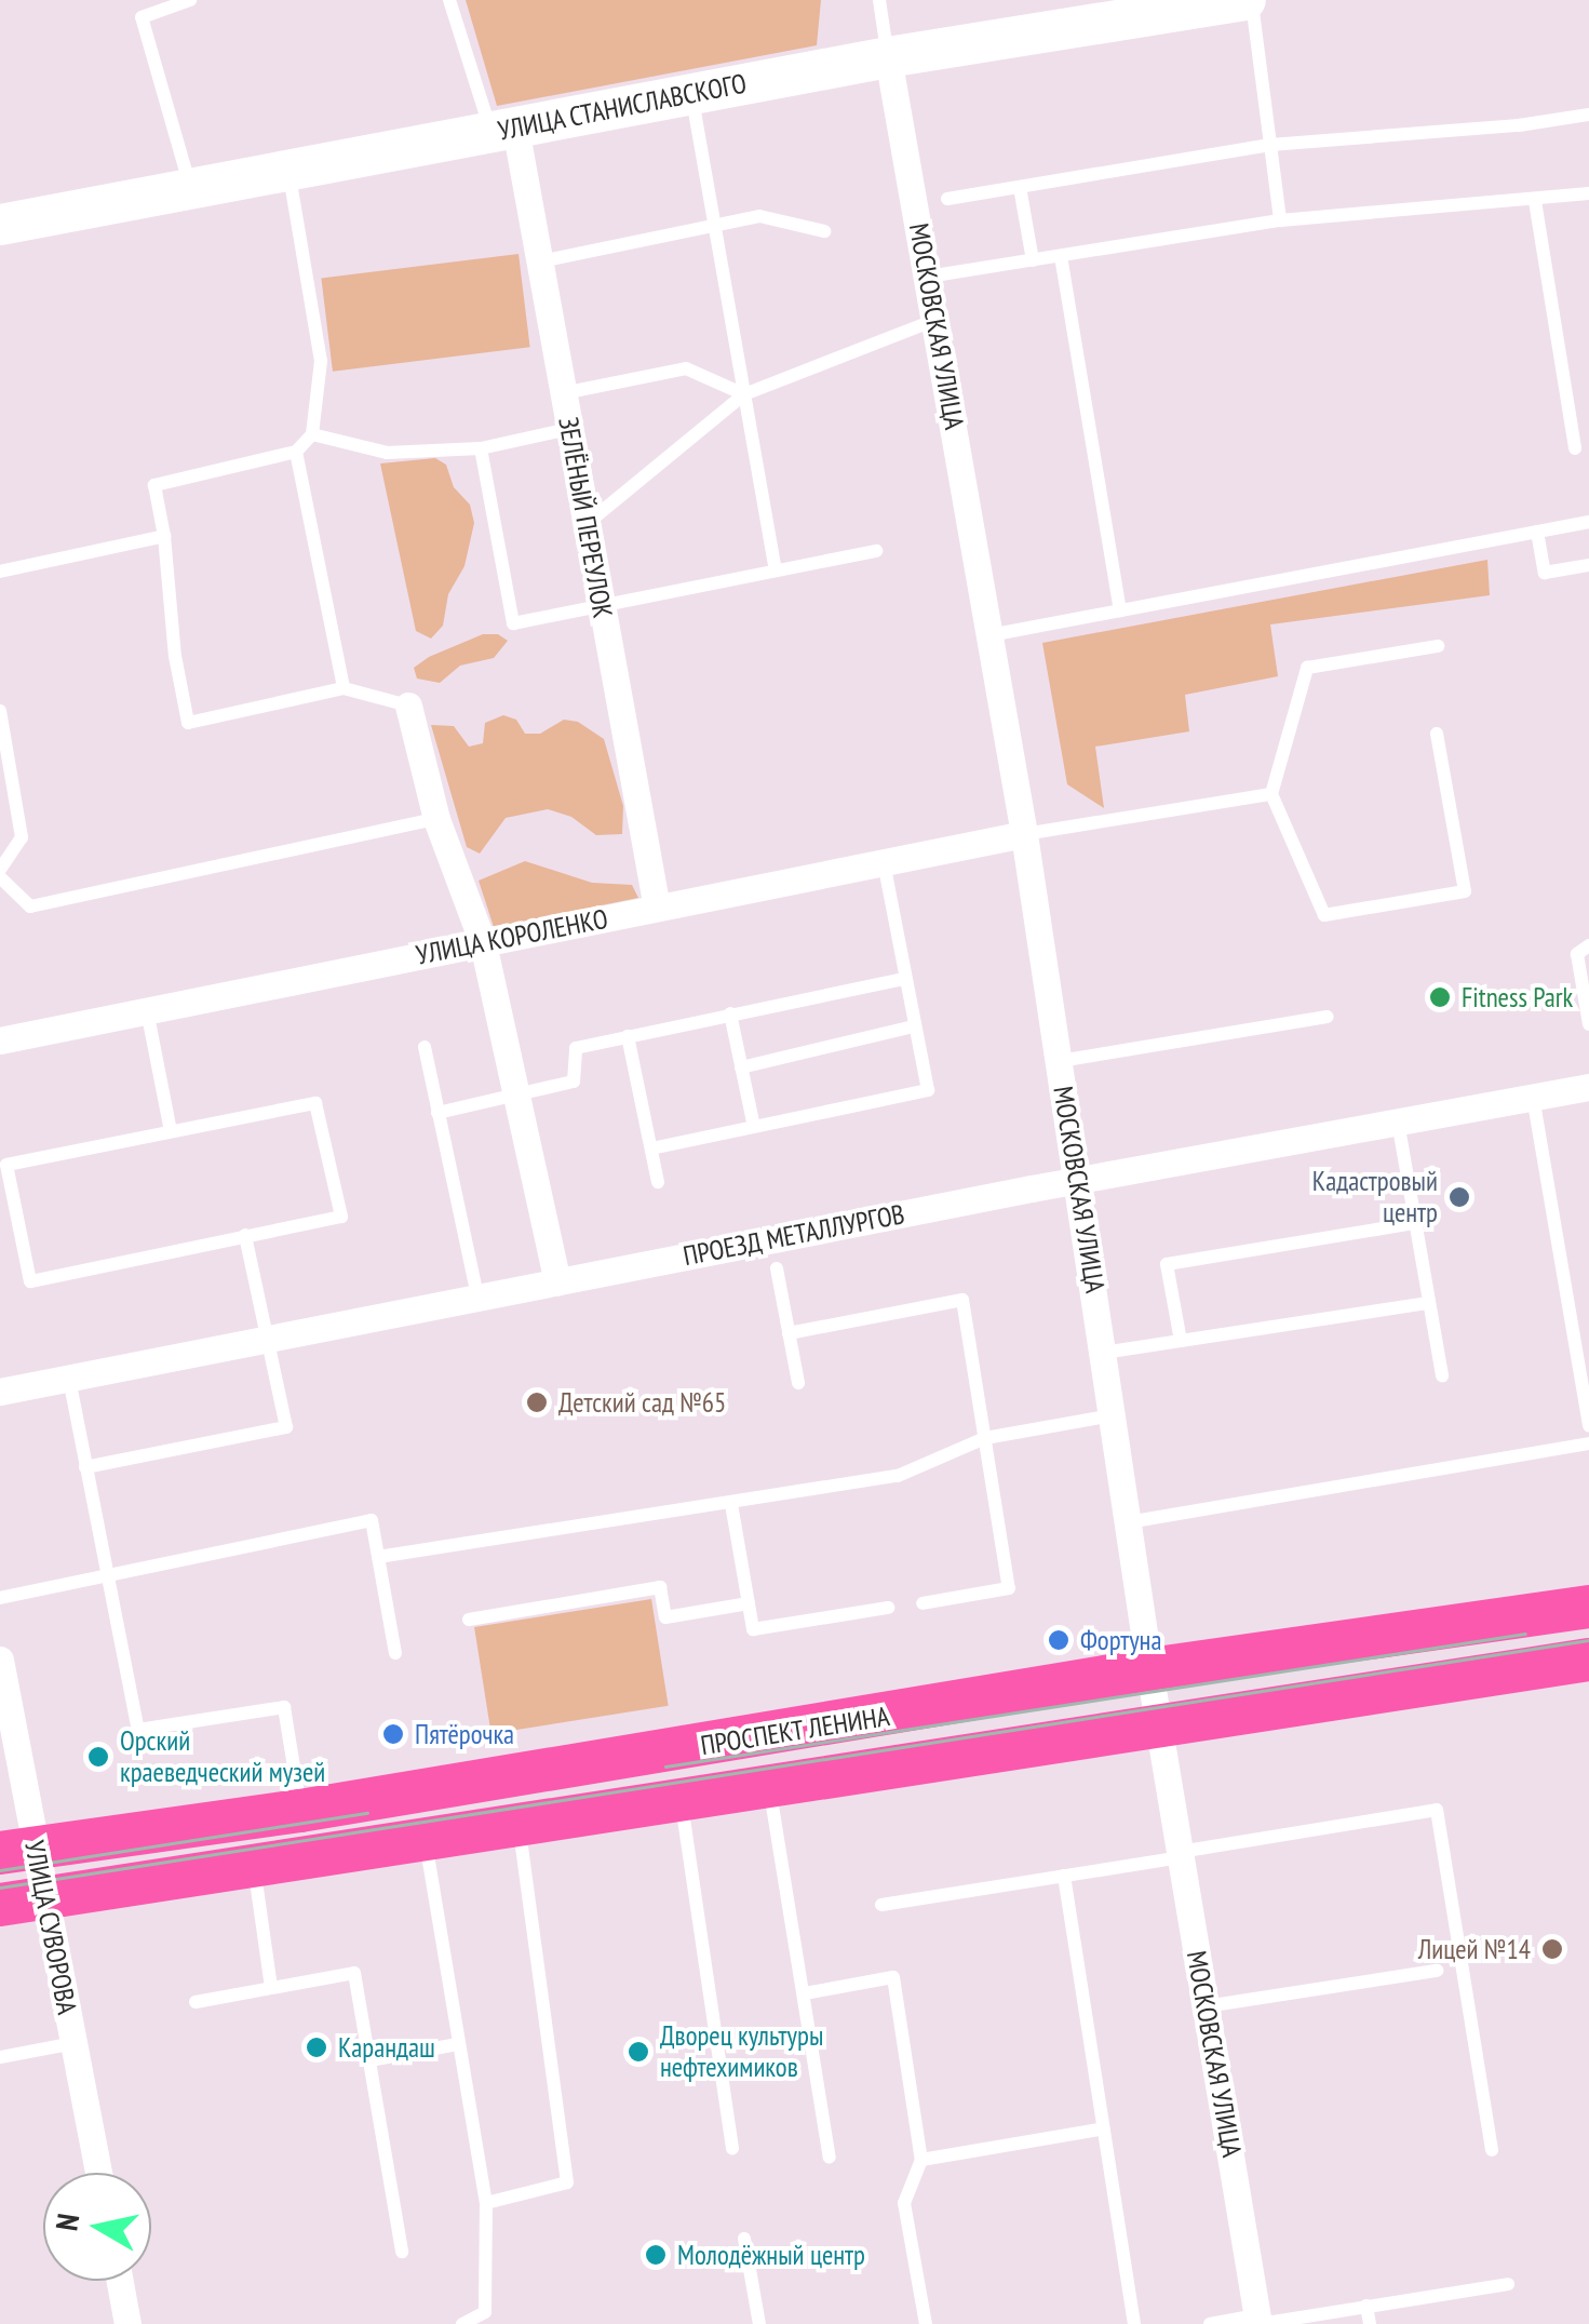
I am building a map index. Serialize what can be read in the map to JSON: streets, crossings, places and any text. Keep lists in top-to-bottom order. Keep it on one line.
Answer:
{"streets":{"main road":["УЛИЦА СТАНИСЛАВСКОГО","ПРОСПЕКТ ЛЕНИНА"],"street":["МОСКОВСКАЯ УЛИЦА","ЗЕЛЁНЫЙ ПЕРЕУЛОК","УЛИЦА КОРОЛЕНКО","ПРОЕЗД МЕТАЛЛУРГОВ","УЛИЦА СУВОРОВА"]},"crossings":[["УЛИЦА СТАНИСЛАВСКОГО","МОСКОВСКАЯ УЛИЦА"],["УЛИЦА СТАНИСЛАВСКОГО","ЗЕЛЁНЫЙ ПЕРЕУЛОК"],["МОСКОВСКАЯ УЛИЦА","УЛИЦА КОРОЛЕНКО"],["МОСКОВСКАЯ УЛИЦА","ПРОЕЗД МЕТАЛЛУРГОВ"],["МОСКОВСКАЯ УЛИЦА","ПРОСПЕКТ ЛЕНИНА"],["ЗЕЛЁНЫЙ ПЕРЕУЛОК","УЛИЦА КОРОЛЕНКО"],["ПРОСПЕКТ ЛЕНИНА","УЛИЦА СУВОРОВА"]],"places":["Fitness Park","Кадастровый центр","Детский сад №65","Фортуна","Пятёрочка","Орский краеведческий музей","Лицей №14","Карандаш","Дворец культуры нефтехимиков","Молодёжный центр"],"north":"left"}
